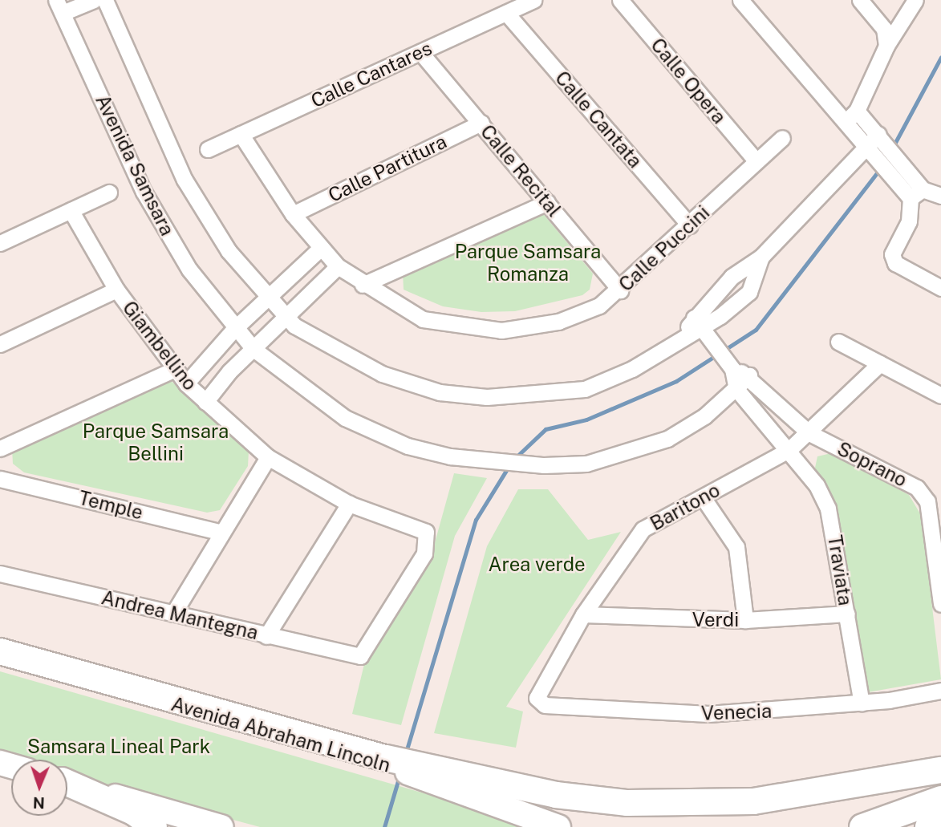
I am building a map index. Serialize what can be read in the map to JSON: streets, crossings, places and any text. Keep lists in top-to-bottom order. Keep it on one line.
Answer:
{"streets":{"main road":["Avenida Abraham Lincoln"],"street":["Calle Cantares","Calle Opera","Calle Cantata","Avenida Samsara","Calle Partitura","Calle Recital","Calle Puccini","Giambellino","Soprano","Temple","Baritono","Traviata","Andrea Mantegna","Verdi","Venecia"]},"crossings":[["Calle Cantares","Calle Cantata"],["Calle Cantares","Calle Recital"],["Calle Cantares","Calle Puccini"],["Calle Opera","Calle Puccini"],["Calle Cantata","Calle Puccini"],["Avenida Samsara","Soprano"],["Avenida Samsara","Traviata"],["Calle Partitura","Calle Recital"],["Calle Partitura","Calle Puccini"],["Calle Recital","Calle Puccini"],["Giambellino","Andrea Mantegna"],["Soprano","Baritono"],["Baritono","Traviata"],["Baritono","Verdi"],["Baritono","Venecia"],["Traviata","Verdi"],["Traviata","Venecia"]],"parks":["Parque Samsara Romanza","Parque Samsara Bellini","Area verde","Samsara Lineal Park"],"north":"bottom"}
